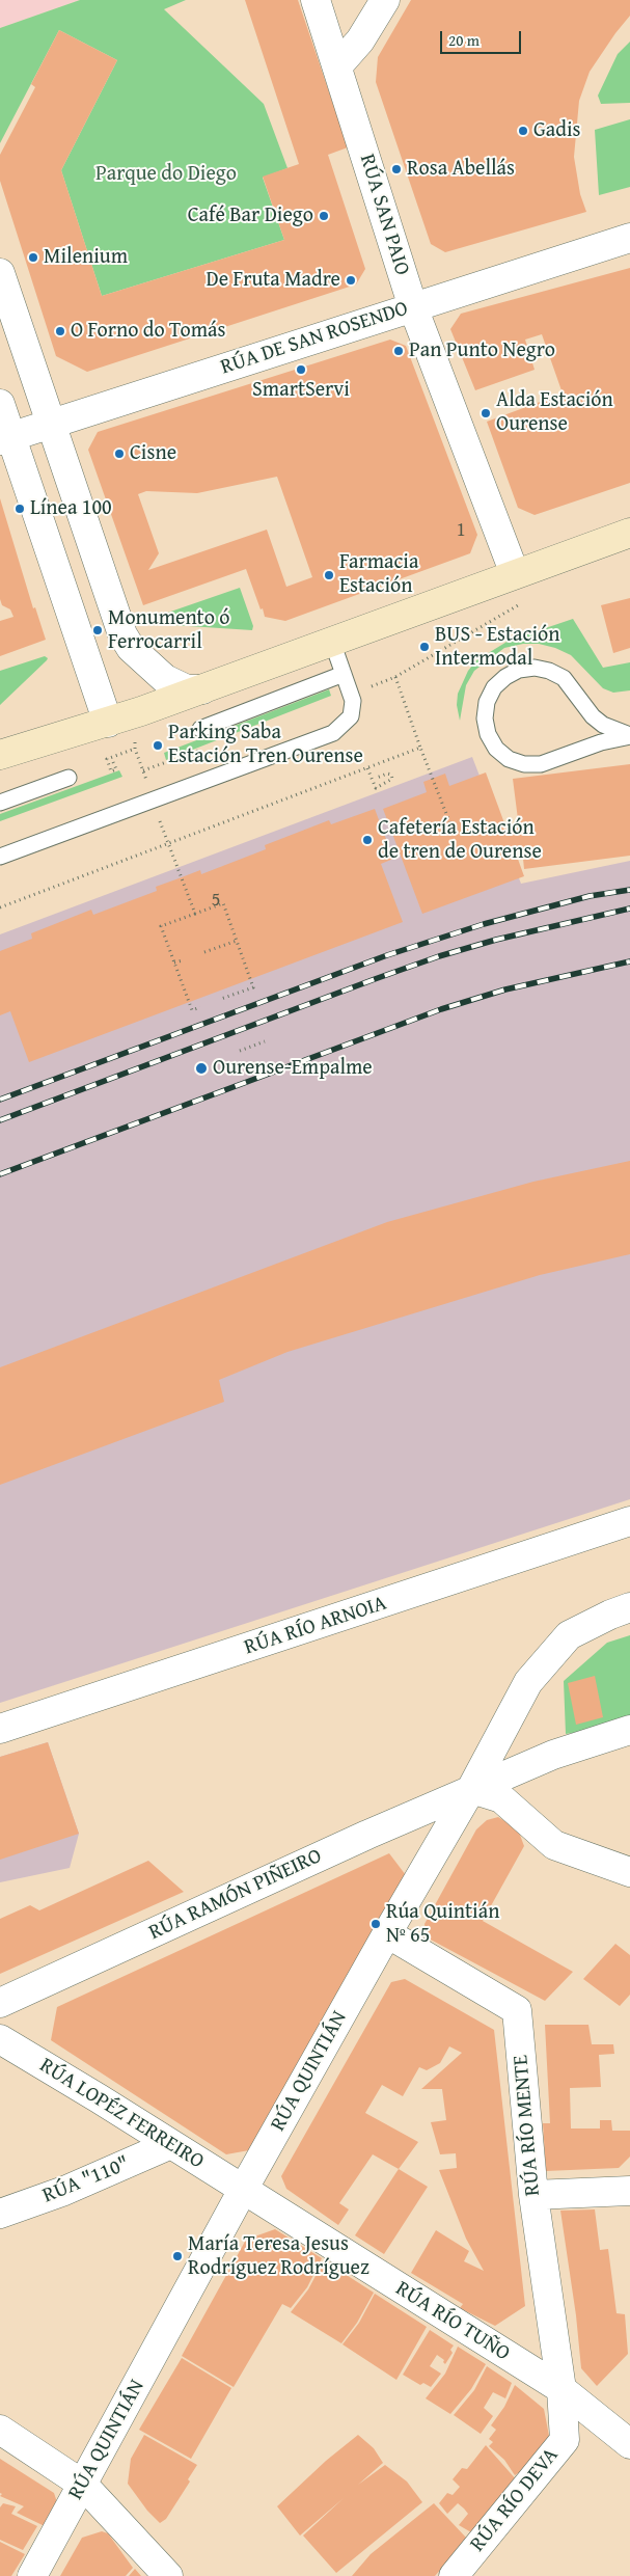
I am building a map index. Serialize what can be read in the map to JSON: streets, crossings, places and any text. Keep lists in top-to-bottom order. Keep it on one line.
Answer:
{"streets":{"street":["RÚA SAN PAIO","RÚA DE SAN ROSENDO","RÚA RÍO ARNOIA","RÚA RAMÓN PIÑEIRO","RÚA QUINTIÁN","RÚA LOPÉZ FERREIRO","RÚA RÍO MENTE","RÚA \"110\"","RÚA RÍO TUÑO","RÚA RÍO DEVA"]},"crossings":[["RÚA SAN PAIO","RÚA DE SAN ROSENDO"],["RÚA RAMÓN PIÑEIRO","RÚA QUINTIÁN"],["RÚA QUINTIÁN","RÚA LOPÉZ FERREIRO"],["RÚA QUINTIÁN","RÚA RÍO MENTE"],["RÚA QUINTIÁN","RÚA RÍO TUÑO"],["RÚA LOPÉZ FERREIRO","RÚA \"110\""],["RÚA LOPÉZ FERREIRO","RÚA RÍO TUÑO"],["RÚA RÍO MENTE","RÚA RÍO TUÑO"],["RÚA RÍO MENTE","RÚA RÍO DEVA"],["RÚA RÍO TUÑO","RÚA RÍO DEVA"]],"parks":["Parque do Diego"],"places":["Gadis","Rosa Abellás","Café Bar Diego","Milenium","De Fruta Madre","O Forno do Tomás","Pan Punto Negro","SmartServi","Alda Estación Ourense","Cisne","Línea 100","Farmacia Estación","Monumento ó Ferrocarril","BUS - Estación Intermodal","Parking Saba Estación Tren Ourense","Cafetería Estación de tren de Ourense","Ourense-Empalme","Rúa Quintián Nº 65","María Teresa Jesus Rodríguez Rodríguez"],"house_numbers":["1","5"],"scale_bar":"20 m"}
